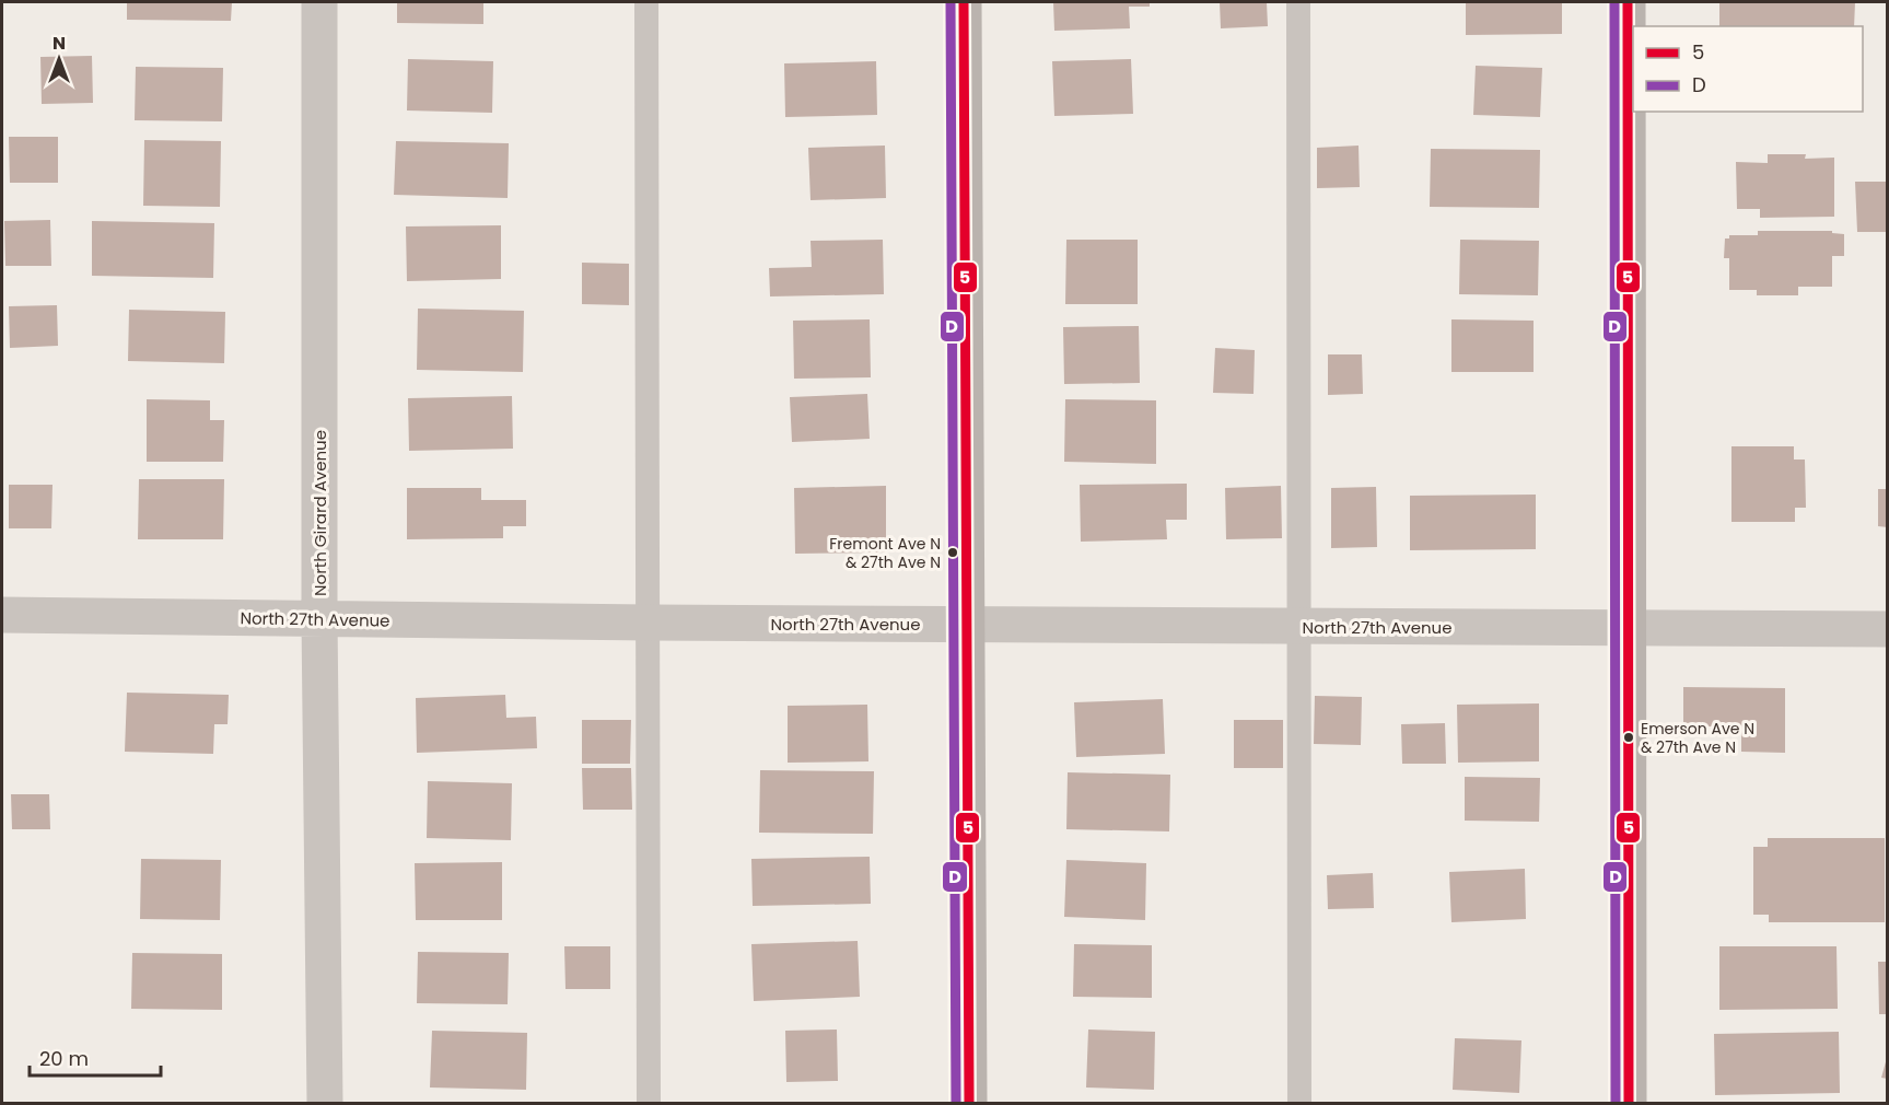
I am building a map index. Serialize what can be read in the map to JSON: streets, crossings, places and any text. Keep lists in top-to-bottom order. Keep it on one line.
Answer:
{"streets":{"street":["North Girard Avenue","North 27th Avenue"]},"crossings":[["North Girard Avenue","North 27th Avenue"]],"places":["Fremont Ave N & 27th Ave N","Emerson Ave N & 27th Ave N"],"lines":["transit line 5","transit line D"],"legend":["5","D"],"scale_bar":"20 m","north":"top"}
